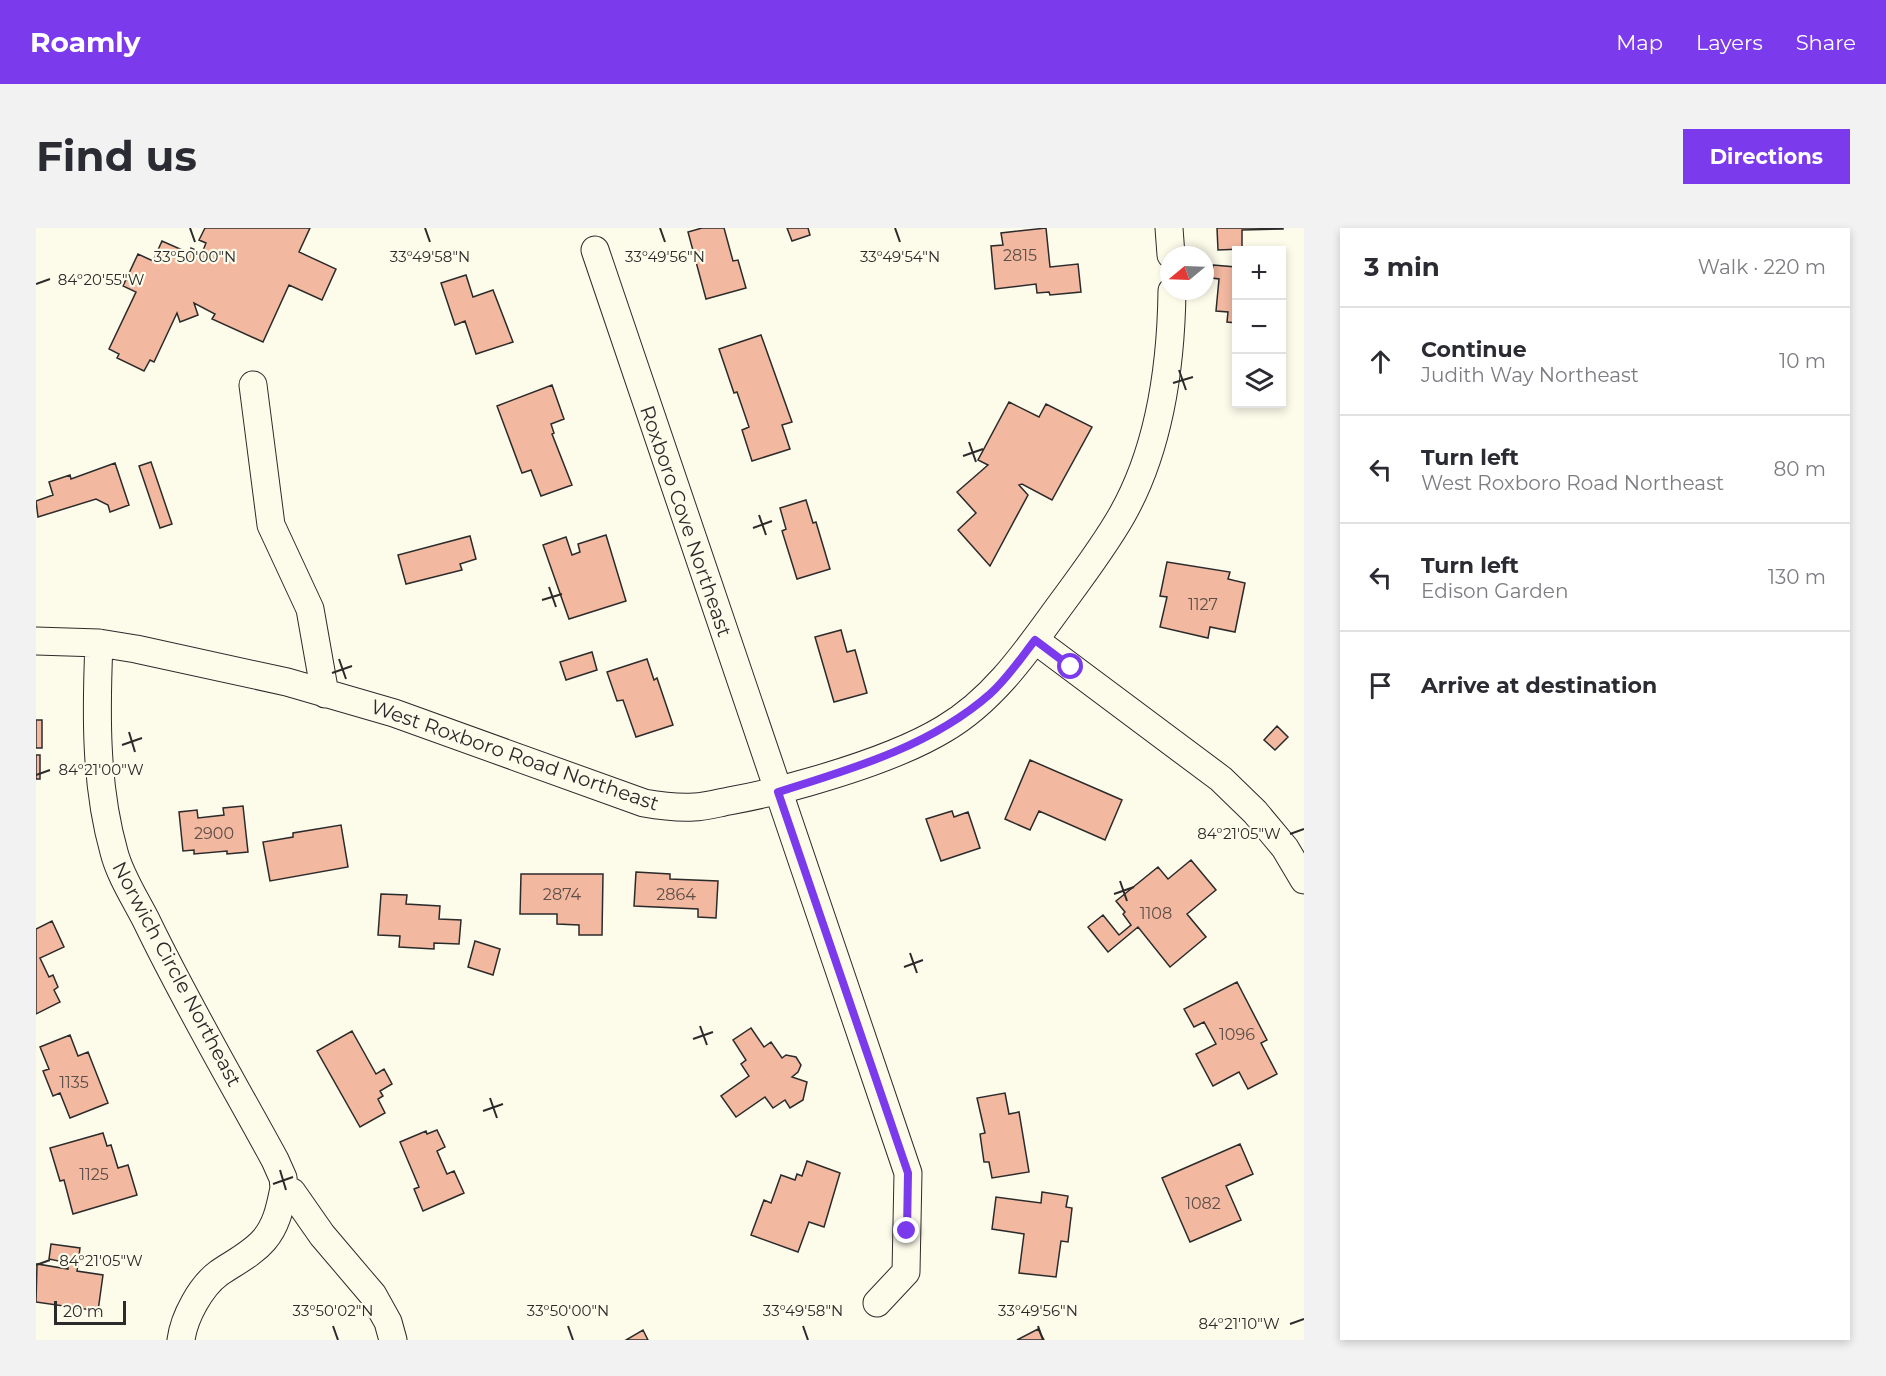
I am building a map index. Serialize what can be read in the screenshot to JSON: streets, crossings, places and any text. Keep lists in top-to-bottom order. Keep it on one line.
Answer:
{"streets":{"street":["Roxboro Cove Northeast","West Roxboro Road Northeast","Norwich Circle Northeast"]},"crossings":[["Roxboro Cove Northeast","West Roxboro Road Northeast"],["West Roxboro Road Northeast","Norwich Circle Northeast"]],"house_numbers":["2815","1127","2900","2874","2864","1108","1096","1135","1125","1082"],"scale_bar":"20 m","north":"left","page":{"header":"Roamly","nav":["Map","Layers","Share"],"buttons":"Directions","title":"Find us","heading":["3 min","Walk · 220 m"],"map_buttons":["+","−"],"list":[["Continue","Judith Way Northeast","10 m"],["Turn left","West Roxboro Road Northeast","80 m"],["Turn left","Edison Garden","130 m"],"Arrive at destination"],"scale":"20 m"},"coordinates":["33°50'00\"N","33°49'58\"N","33°49'56\"N","33°49'54\"N","84°20'55\"W","84°21'00\"W","84°21'05\"W","33°50'02\"N","84°21'10\"W"]}
